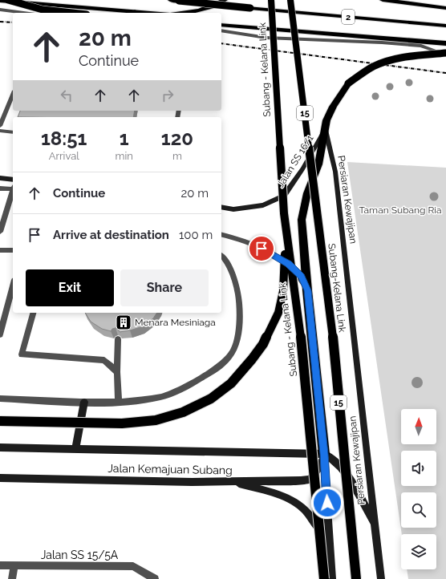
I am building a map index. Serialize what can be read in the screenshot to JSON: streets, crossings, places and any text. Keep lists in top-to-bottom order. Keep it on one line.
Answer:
{"streets":{"highway":["2"],"main road":["Subang - Kelana Link","15","Jalan SS 16/1","Persiaran Kewajipan","Subang-Kelana Link","Jalan Kemajuan Subang"],"street":["Jalan SS 15/5A"]},"crossings":[["Jalan SS 16/1","Persiaran Kewajipan"]],"parks":["Taman Subang Ria"],"places":{"building":["Menara Mesiniaga"]},"north":"top","page":{"turn":["20 m","Continue"],"eta":["18:51","Arrival","1","min","120","m"],"list":[{"name":"Continue","value":"20 m"},{"name":"Arrive at destination","value":"100 m"}],"buttons":["Exit","Share"]}}
